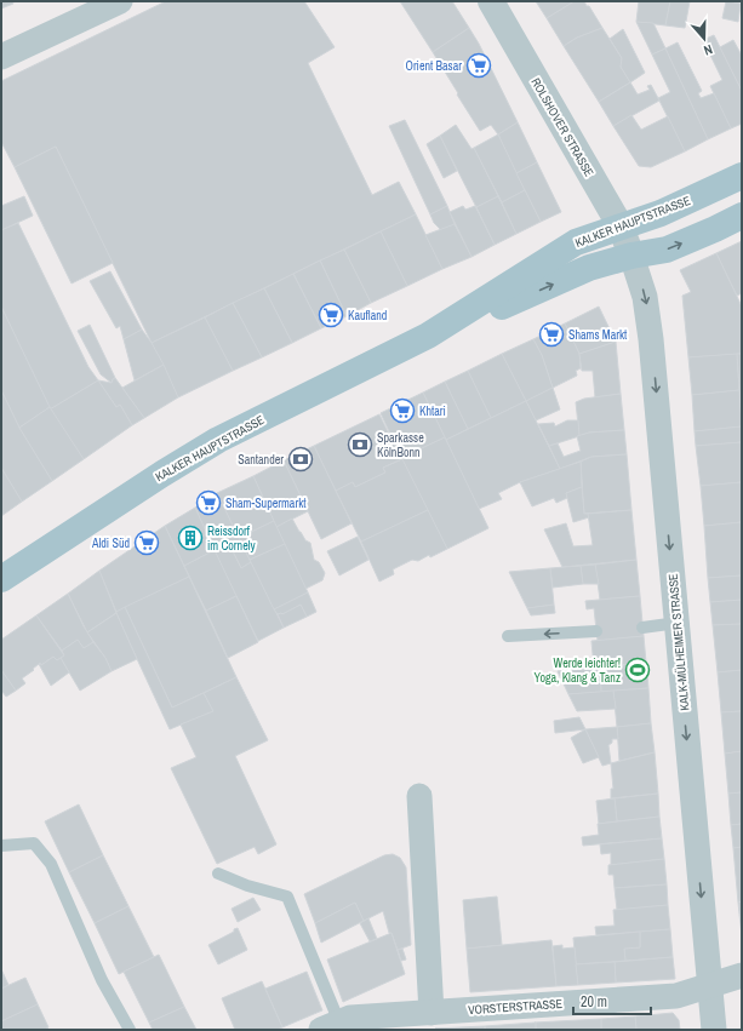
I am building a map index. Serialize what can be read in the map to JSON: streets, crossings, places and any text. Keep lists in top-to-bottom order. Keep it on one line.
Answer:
{"streets":{"main road":["KALKER HAUPTSTRASSE"],"street":["ROLSHOVER STRASSE","KALK-MÜLHEIMER STRASSE","VORSTERSTRASSE"]},"crossings":[["ROLSHOVER STRASSE","KALKER HAUPTSTRASSE"],["ROLSHOVER STRASSE","KALK-MÜLHEIMER STRASSE"],["KALKER HAUPTSTRASSE","KALK-MÜLHEIMER STRASSE"],["KALK-MÜLHEIMER STRASSE","VORSTERSTRASSE"]],"one_way":["KALK-MÜLHEIMER STRASSE"],"places":{"supermarket":["Orient Basar","Kaufland","Shams Markt","Khtari","Sham-Supermarkt","Aldi Süd"],"bank":["Sparkasse KölnBonn","Santander"],"building":["Reissdorf im Cornely"],"sports":["Werde leichter! Yoga, Klang & Tanz"]},"scale_bar":"20 m","north":"bottom"}
